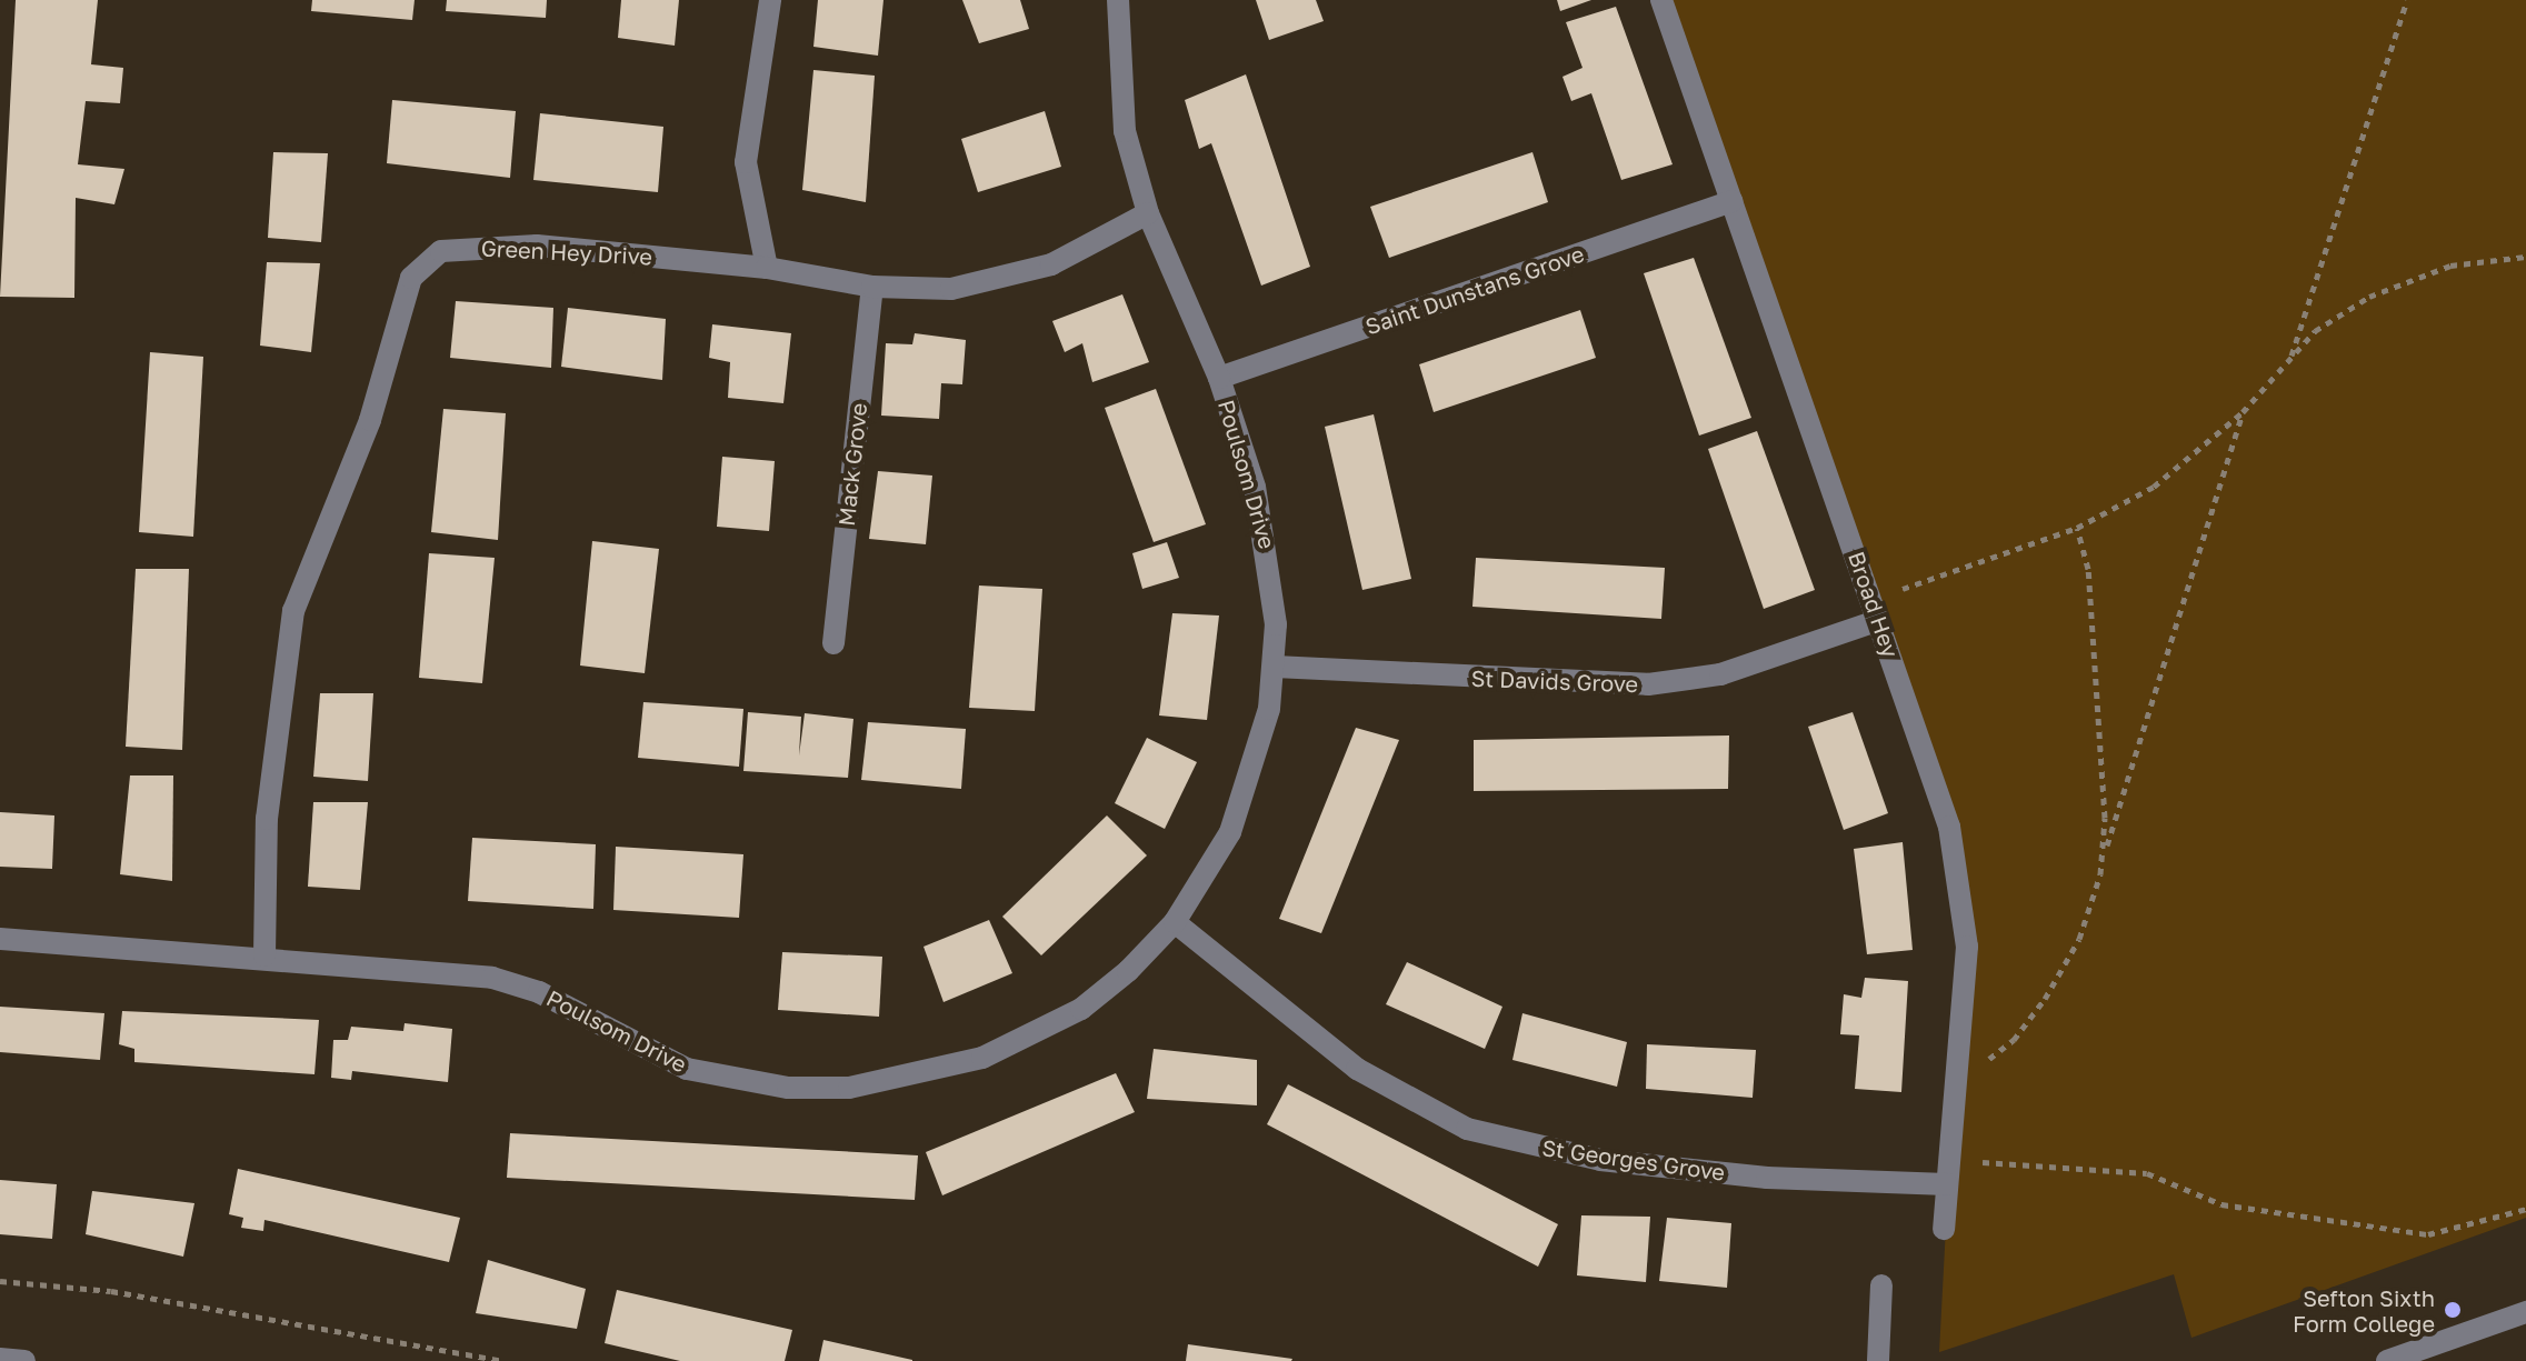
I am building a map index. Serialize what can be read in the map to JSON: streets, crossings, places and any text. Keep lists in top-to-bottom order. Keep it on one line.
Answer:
{"streets":{"street":["Green Hey Drive","Saint Dunstans Grove","Mack Grove","Poulsom Drive","Broad Hey","St Davids Grove","St Georges Grove"]},"crossings":[["Green Hey Drive","Mack Grove"],["Green Hey Drive","Poulsom Drive"],["Saint Dunstans Grove","Poulsom Drive"],["Saint Dunstans Grove","Broad Hey"],["Poulsom Drive","St Davids Grove"],["Poulsom Drive","St Georges Grove"],["Broad Hey","St Davids Grove"],["Broad Hey","St Georges Grove"]],"places":["Sefton Sixth Form College"]}
